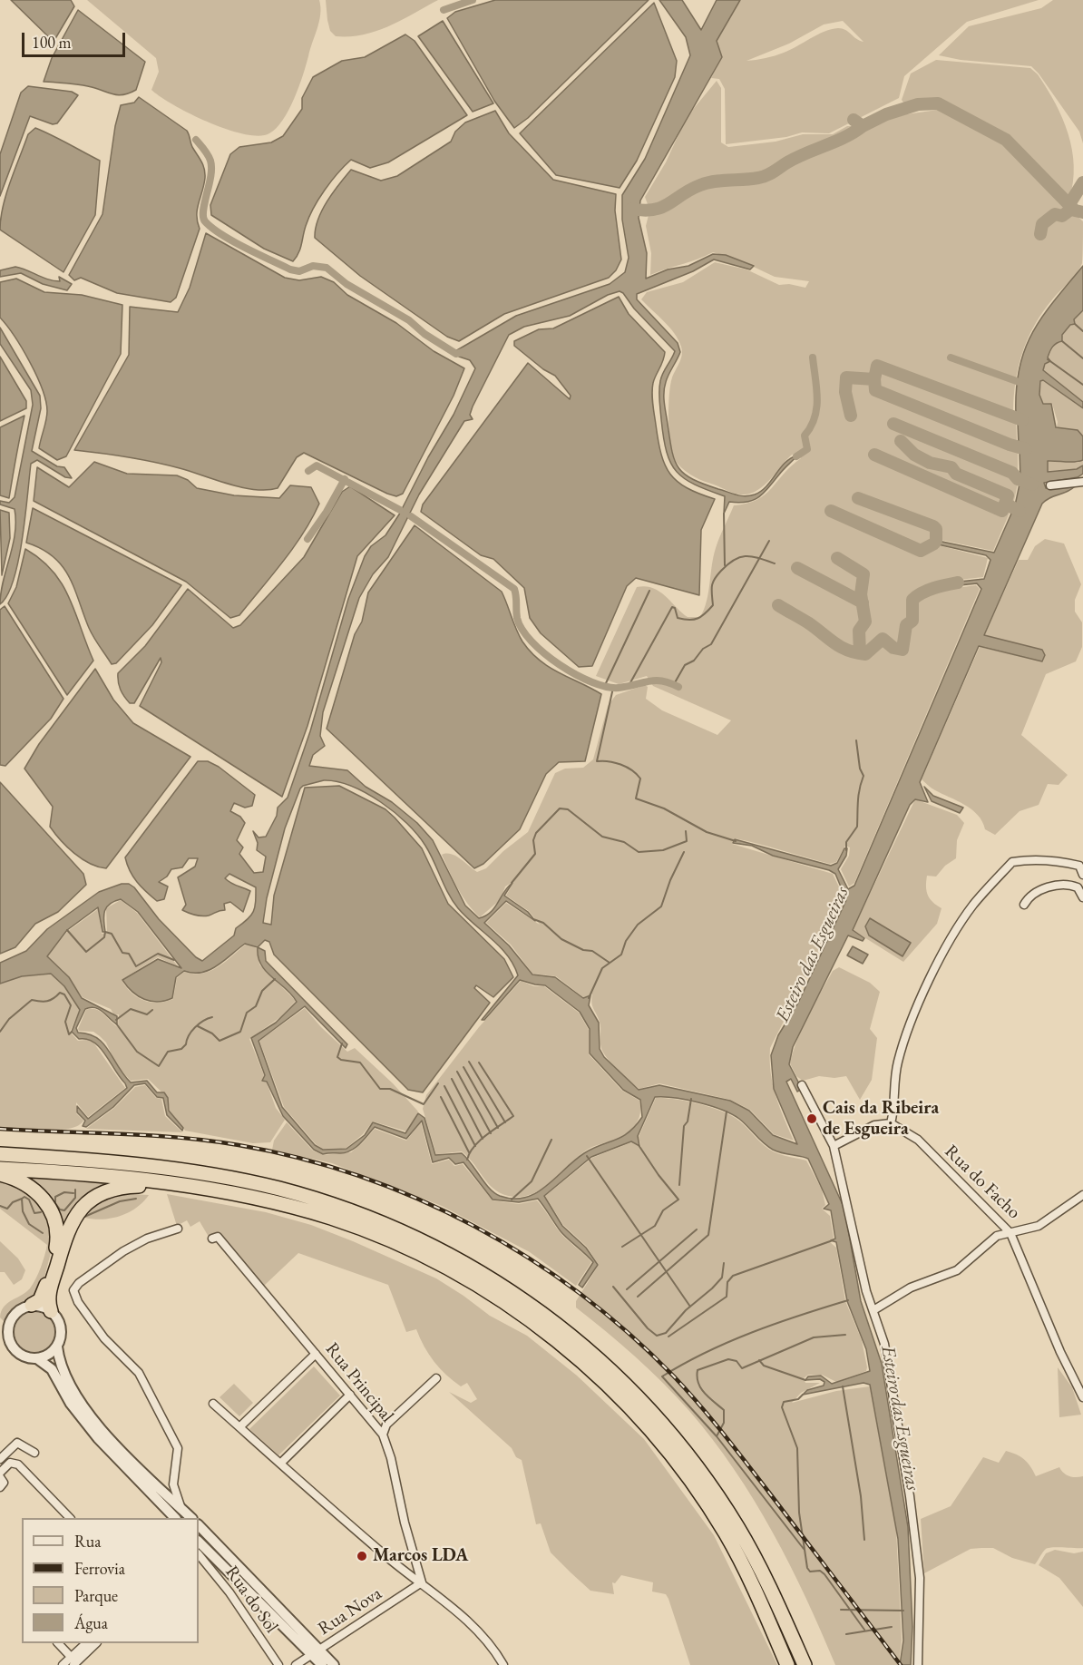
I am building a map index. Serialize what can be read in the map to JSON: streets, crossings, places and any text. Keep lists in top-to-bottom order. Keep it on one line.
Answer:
{"streets":{"street":["Rua do Facho","Rua Principal","Rua do Sol","Rua Nova"]},"crossings":[["Rua Principal","Rua Nova"]],"water":["Esteiro das Esgueiras"],"places":["Cais da Ribeira de Esgueira","Marcos LDA"],"legend":["Rua","Ferrovia","Parque","Água"],"scale_bar":"100 m"}
